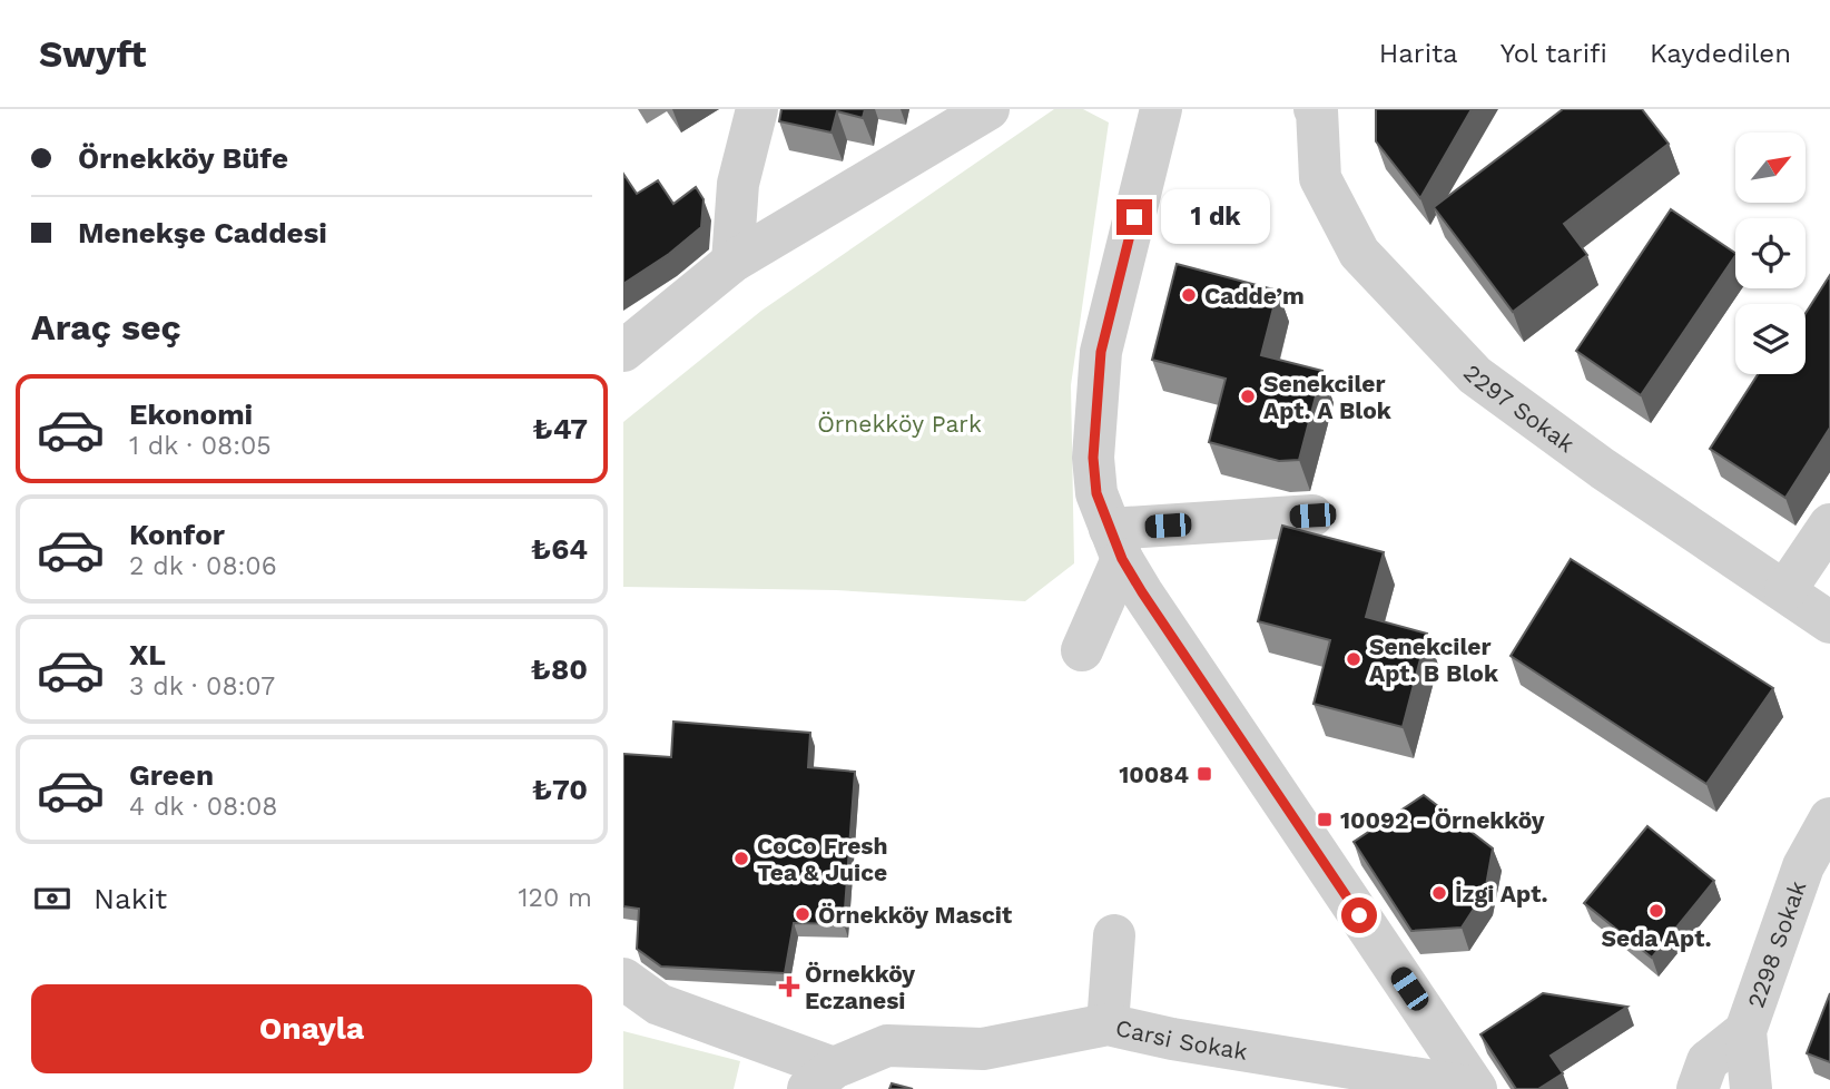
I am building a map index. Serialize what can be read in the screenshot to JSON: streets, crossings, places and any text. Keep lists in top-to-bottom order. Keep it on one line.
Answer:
{"streets":{"street":["2297 Sokak","2298 Sokak","Carsi Sokak"]},"parks":["Örnekköy Park"],"places":{"other":["Cadde’m","Senekciler Apt. A Blok","Senekciler Apt. B Blok","CoCo Fresh Tea & Juice","İzgi Apt.","Seda Apt.","Örnekköy Mascit"],"transit":["10084","10092 - Örnekköy"],"health":["Örnekköy Eczanesi"]},"north":"top right","page":{"header":"Swyft","nav":["Harita","Yol tarifi","Kaydedilen"],"banner":["Örnekköy Büfe","Menekşe Caddesi"],"bubble":"1 dk","heading":"Araç seç","list":[{"name":"Ekonomi","note":"1 dk · 08:05","value":"₺47"},{"name":"Konfor","note":"2 dk · 08:06","value":"₺64"},{"name":"XL","note":"3 dk · 08:07","value":"₺80"},{"name":"Green","note":"4 dk · 08:08","value":"₺70"}],"pay":["Nakit","120 m"],"buttons":"Onayla"}}
